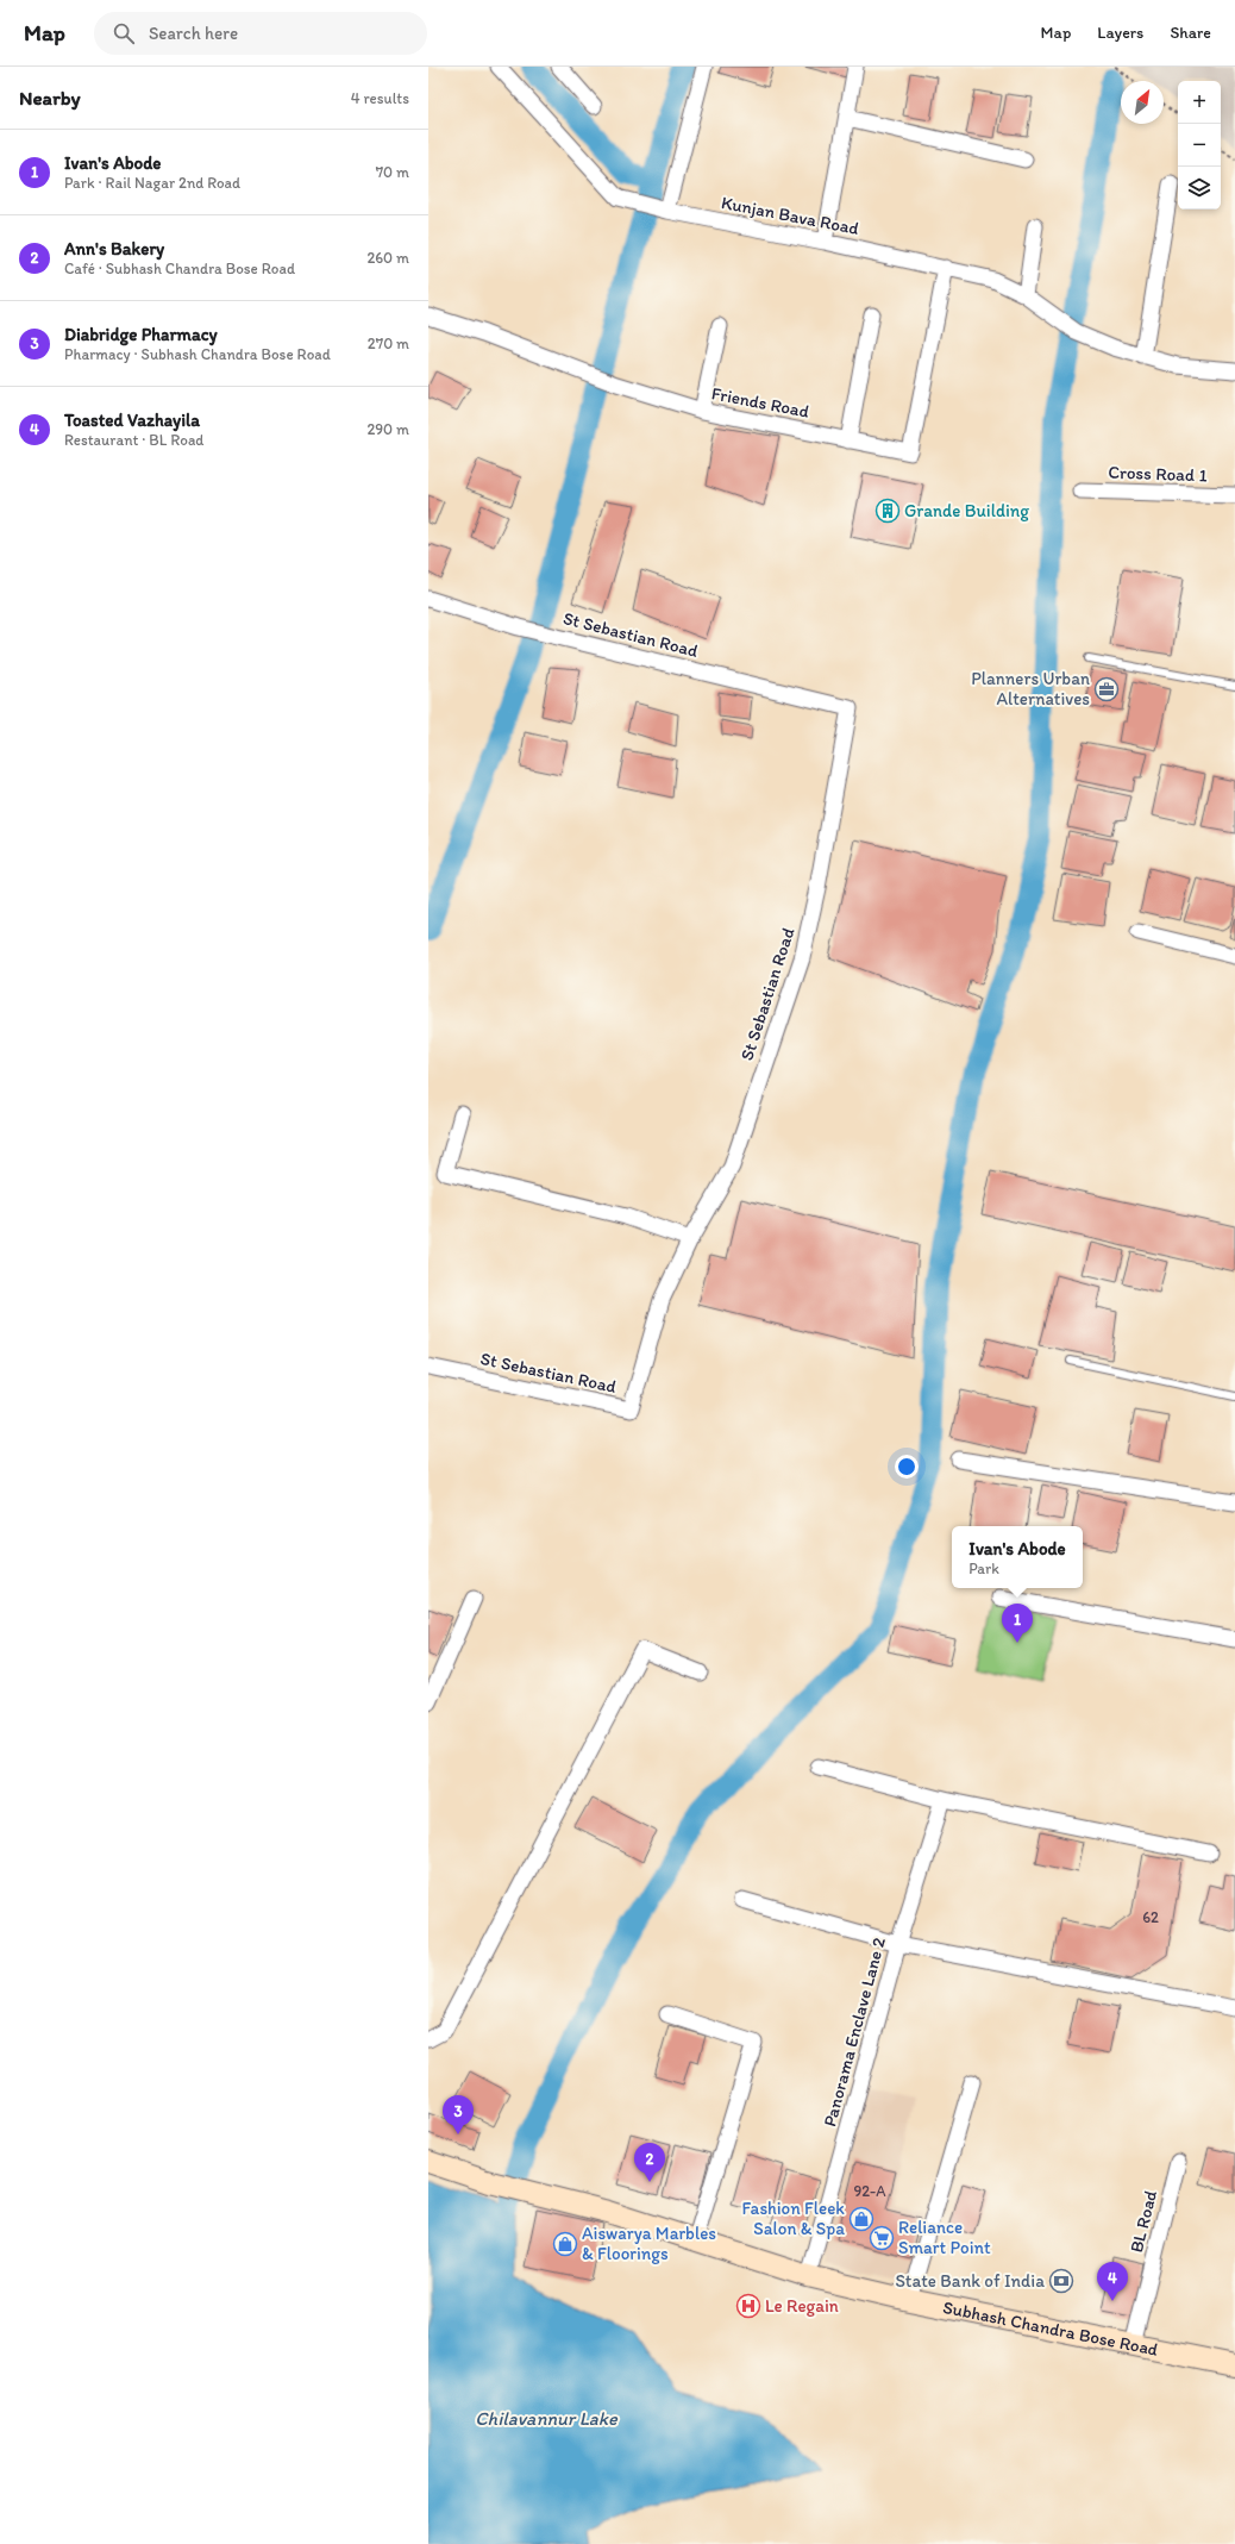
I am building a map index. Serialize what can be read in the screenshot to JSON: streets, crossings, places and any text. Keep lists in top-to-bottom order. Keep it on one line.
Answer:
{"streets":{"main road":["Subhash Chandra Bose Road"],"street":["Kunjan Bava Road","Friends Road","Cross Road 1","St Sebastian Road","Panorama Enclave Lane 2","BL Road"]},"crossings":[["Kunjan Bava Road","Friends Road"],["Panorama Enclave Lane 2","Subhash Chandra Bose Road"],["BL Road","Subhash Chandra Bose Road"]],"water":["Chilavannur Lake"],"places":{"building":["Grande Building"],"office":["Planners Urban Alternatives"],"shop":["Fashion Fleek Salon & Spa","Aiswarya Marbles & Floorings"],"supermarket":["Reliance Smart Point"],"bank":["State Bank of India"],"hospital":["Le Regain"]},"house_numbers":["62","92-A"],"north":"top right","page":{"header":"Map","search":"Search here","nav":["Map","Layers","Share"],"heading":["Nearby","4 results"],"map_buttons":["+","−"],"list":[{"mark":"1","name":"Ivan's Abode","note":"Park · Rail Nagar 2nd Road","value":"70 m"},{"mark":"2","name":"Ann's Bakery","note":"Café · Subhash Chandra Bose Road","value":"260 m"},{"mark":"3","name":"Diabridge Pharmacy","note":"Pharmacy · Subhash Chandra Bose Road","value":"270 m"},{"mark":"4","name":"Toasted Vazhayila","note":"Restaurant · BL Road","value":"290 m"}],"popup":["Ivan's Abode","Park"],"pins":["1","3","2","4"]}}
